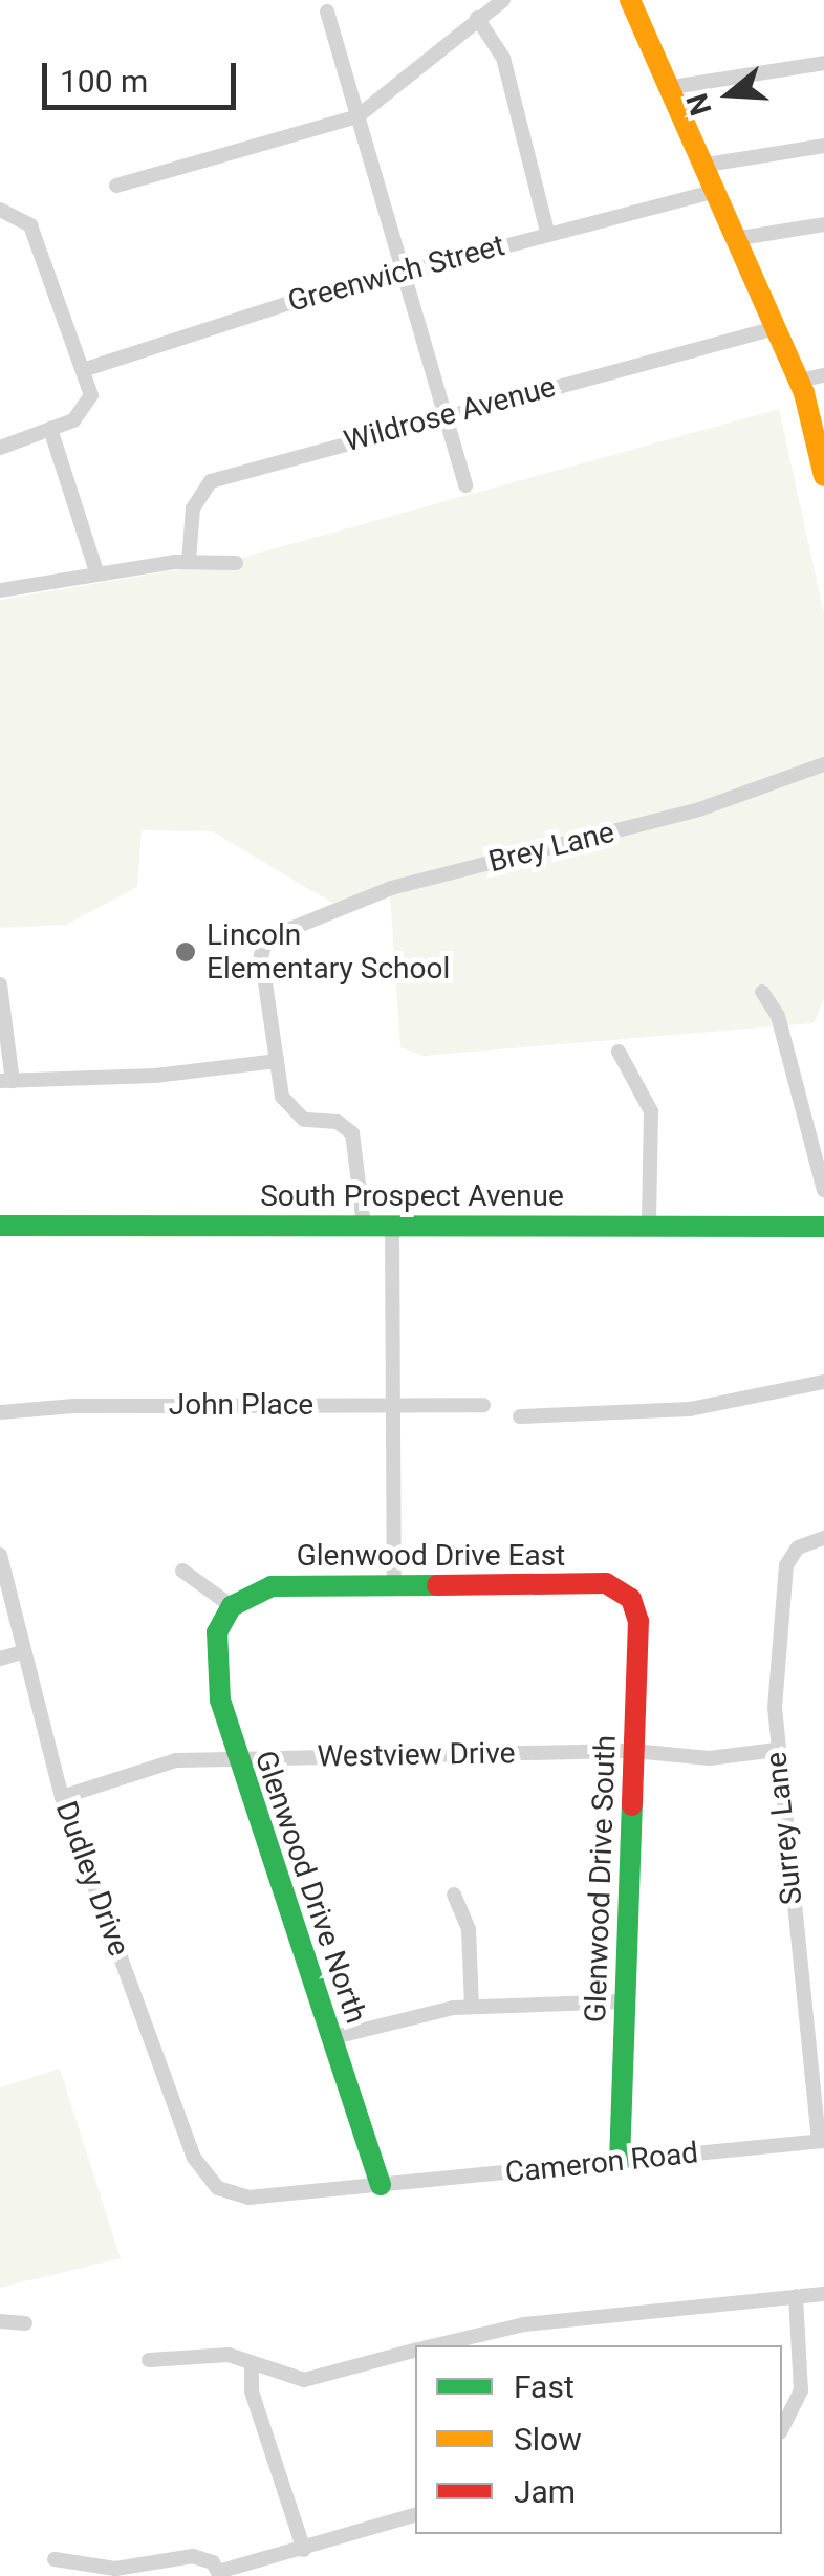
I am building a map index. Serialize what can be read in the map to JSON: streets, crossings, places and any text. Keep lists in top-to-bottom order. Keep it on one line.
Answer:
{"streets":{"street":["Greenwich Street","Wildrose Avenue","Brey Lane","South Prospect Avenue","John Place","Glenwood Drive East","Westview Drive","Surrey Lane","Dudley Drive","Glenwood Drive South","Glenwood Drive North","Cameron Road"]},"crossings":[["Glenwood Drive East","Glenwood Drive South"],["Glenwood Drive East","Glenwood Drive North"],["Westview Drive","Surrey Lane"],["Westview Drive","Dudley Drive"],["Westview Drive","Glenwood Drive South"],["Westview Drive","Glenwood Drive North"],["Surrey Lane","Cameron Road"],["Dudley Drive","Cameron Road"],["Glenwood Drive South","Cameron Road"],["Glenwood Drive North","Cameron Road"]],"places":["Lincoln Elementary School"],"legend":["Fast","Slow","Jam"],"scale_bar":"100 m","north":"left"}
